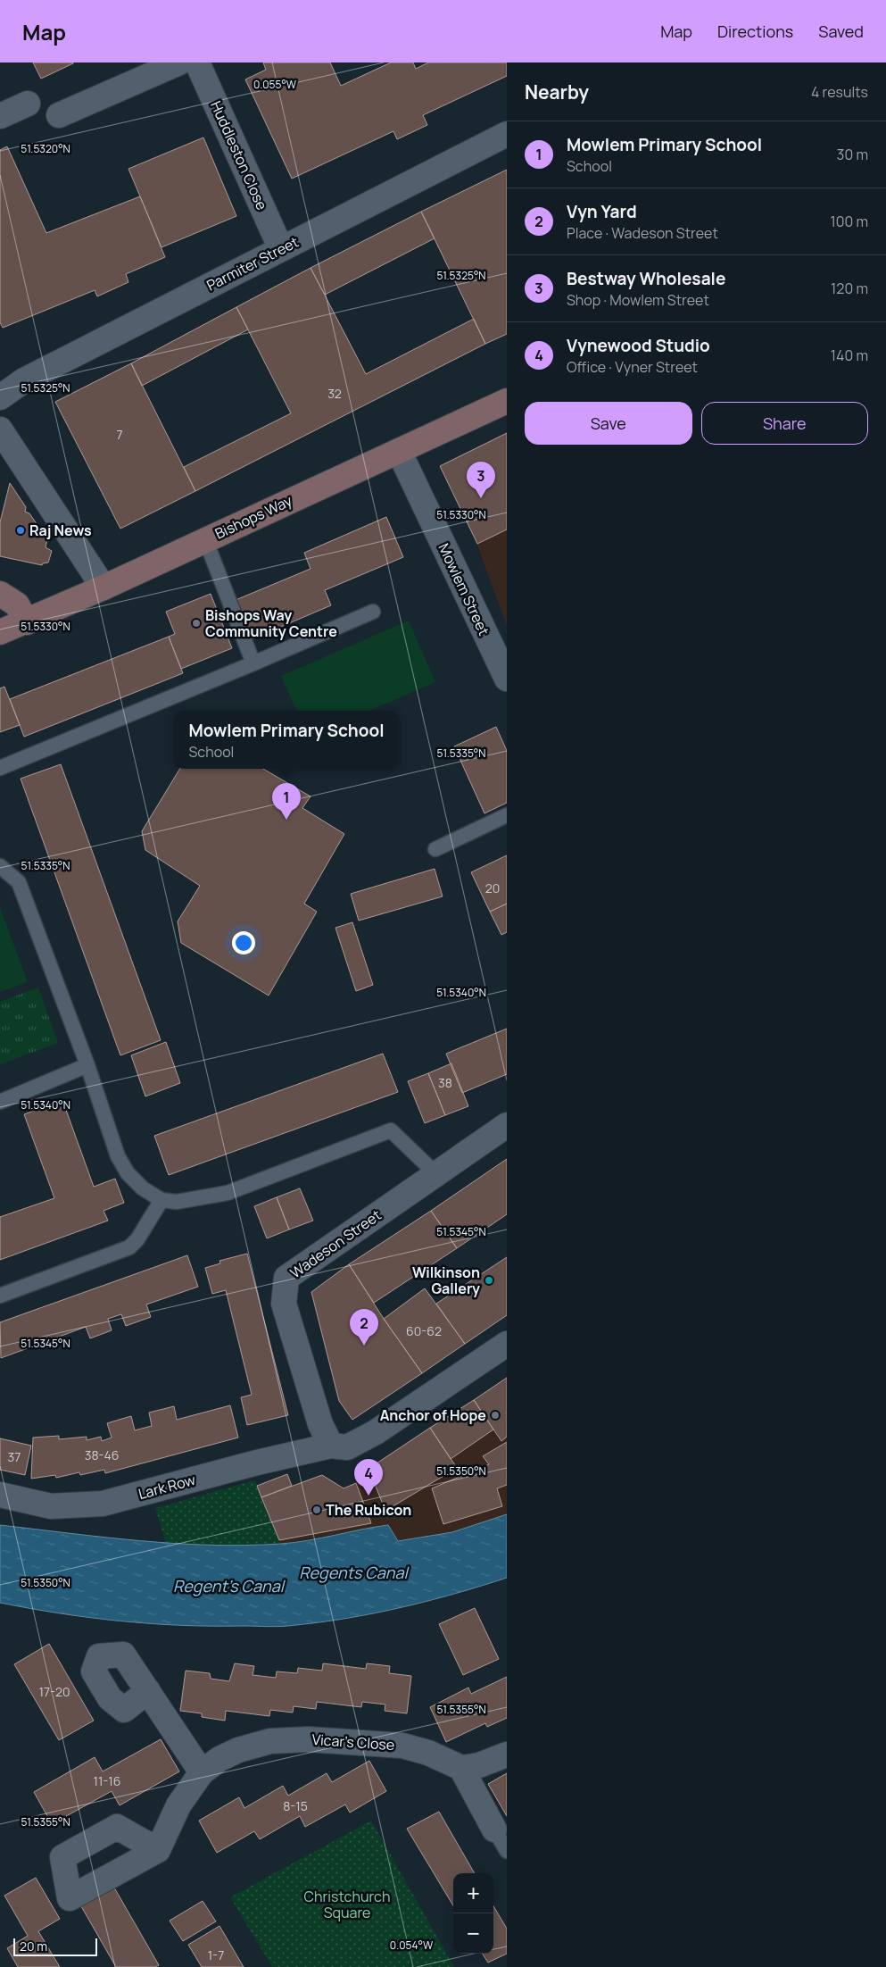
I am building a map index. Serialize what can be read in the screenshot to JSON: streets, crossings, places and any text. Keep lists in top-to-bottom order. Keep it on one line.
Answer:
{"streets":{"main road":["Bishops Way"],"street":["Huddleston Close","Parmiter Street","Mowlem Street","Wadeson Street","Lark Row","Vicar's Close"]},"crossings":[["Huddleston Close","Parmiter Street"],["Bishops Way","Mowlem Street"],["Wadeson Street","Lark Row"]],"water":["Regents Canal","Regent's Canal"],"parks":["Christchurch Square"],"places":["Raj News","Bishops Way Community Centre","Wilkinson Gallery","Anchor of Hope","The Rubicon"],"house_numbers":["32","7","20","38","60-62","38-46","37","17-20","11-16","8-15","1-7"],"scale_bar":"20 m","page":{"header":"Map","nav":["Map","Directions","Saved"],"heading":["Nearby","4 results"],"list":[{"mark":"1","name":"Mowlem Primary School","note":"School","value":"30 m"},{"mark":"2","name":"Vyn Yard","note":"Place · Wadeson Street","value":"100 m"},{"mark":"3","name":"Bestway Wholesale","note":"Shop · Mowlem Street","value":"120 m"},{"mark":"4","name":"Vynewood Studio","note":"Office · Vyner Street","value":"140 m"}],"buttons":["Save","Share"],"pins":["3","1","2","4"],"popup":["Mowlem Primary School","School"],"map_buttons":["+","−"],"scale":"20 m"},"coordinates":["0.055°W","51.5320°N","51.5325°N","51.5330°N","51.5335°N","51.5340°N","51.5345°N","51.5350°N","51.5355°N","0.054°W"]}
